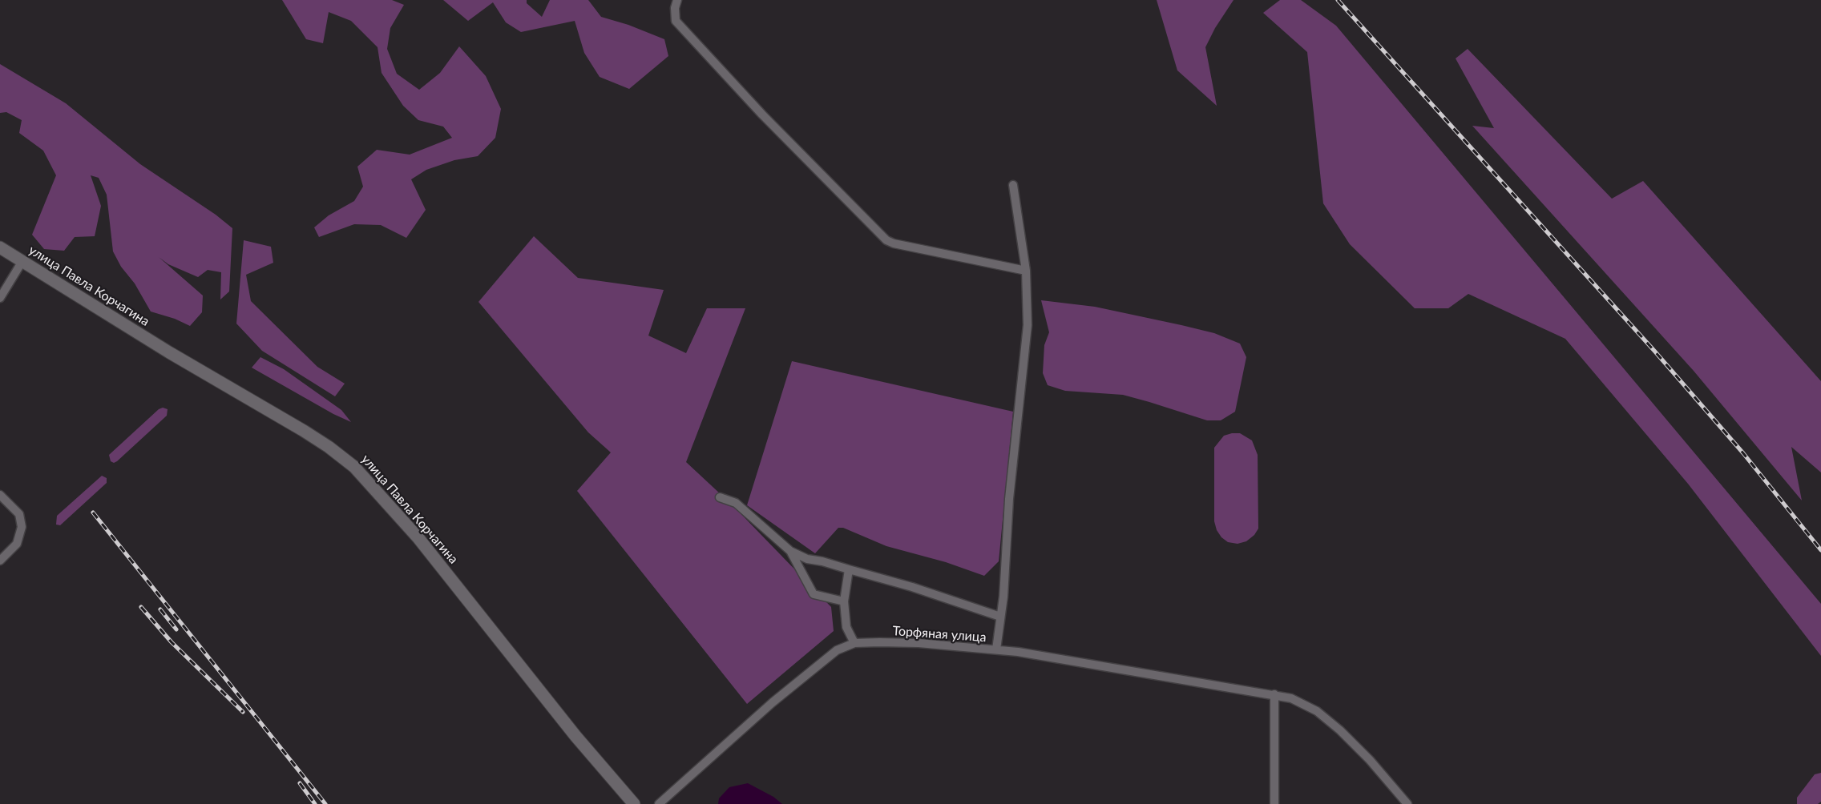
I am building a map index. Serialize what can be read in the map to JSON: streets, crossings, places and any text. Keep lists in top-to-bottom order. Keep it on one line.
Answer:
{"streets":{"main road":["улица Павла Корчагина"],"street":["Торфяная улица"]}}
